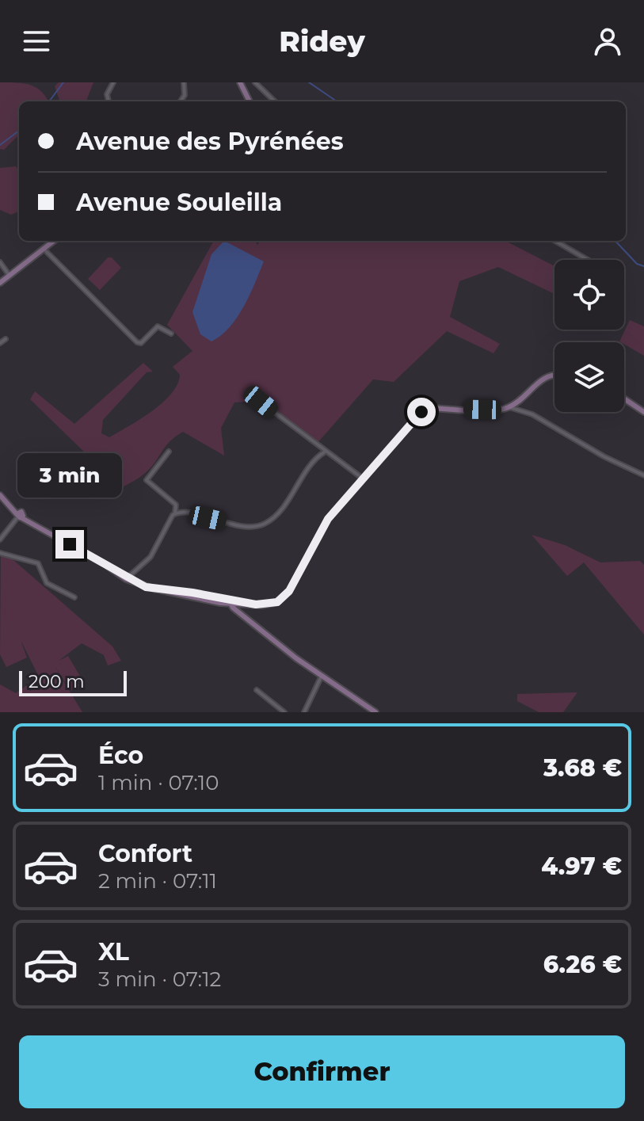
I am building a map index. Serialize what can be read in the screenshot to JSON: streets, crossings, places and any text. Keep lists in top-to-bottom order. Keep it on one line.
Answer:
{"scale_bar":"200 m","page":{"header":"Ridey","banner":["Avenue des Pyrénées","Avenue Souleilla"],"bubble":"3 min","scale":"200 m","list":[{"name":"Éco","note":"1 min · 07:10","value":"3.68 €"},{"name":"Confort","note":"2 min · 07:11","value":"4.97 €"},{"name":"XL","note":"3 min · 07:12","value":"6.26 €"}],"buttons":"Confirmer"}}
